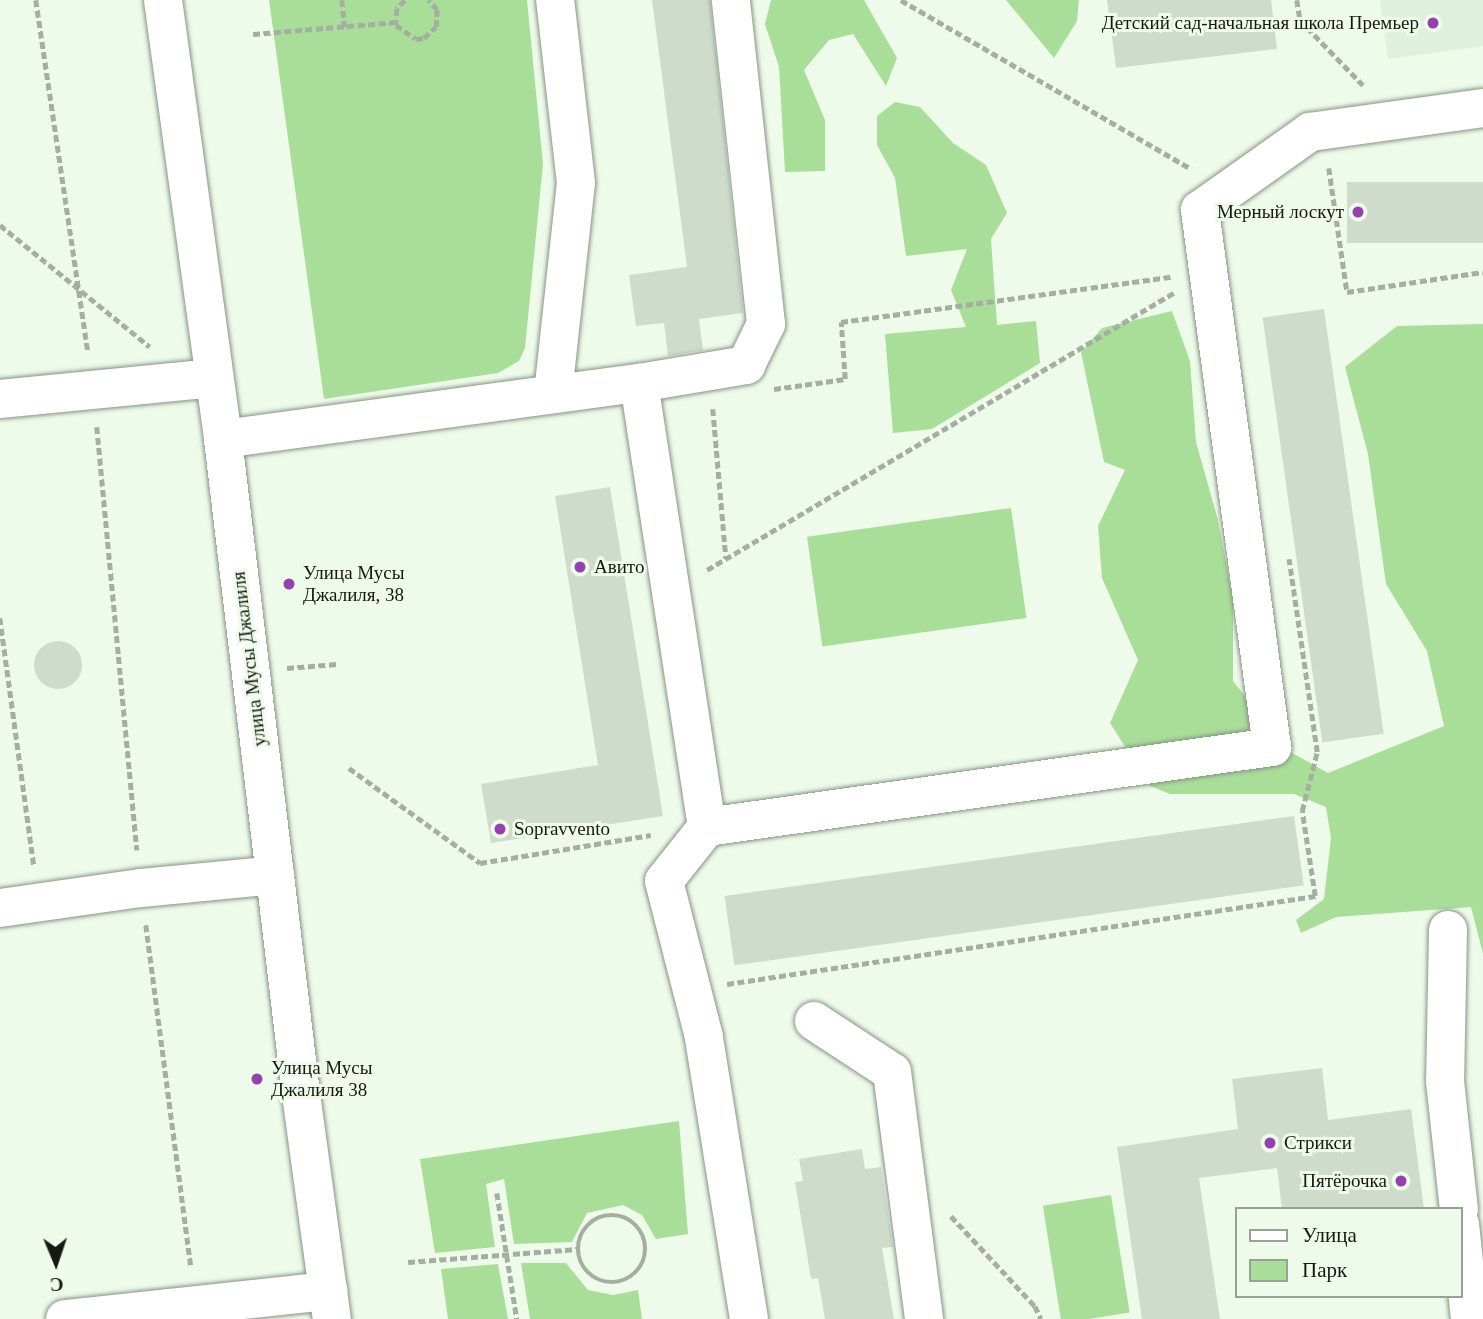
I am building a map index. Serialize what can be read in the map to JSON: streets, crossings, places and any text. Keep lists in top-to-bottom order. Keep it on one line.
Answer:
{"streets":{"main road":["улица Мусы Джалиля"]},"places":["Детский сад-начальная школа Премьер","Мерный лоскут","Авито","Улица Мусы Джалиля, 38","Sopravvento","Улица Мусы Джалиля 38","Стрикси","Пятёрочка"],"legend":["Улица","Парк"],"north":"bottom"}
